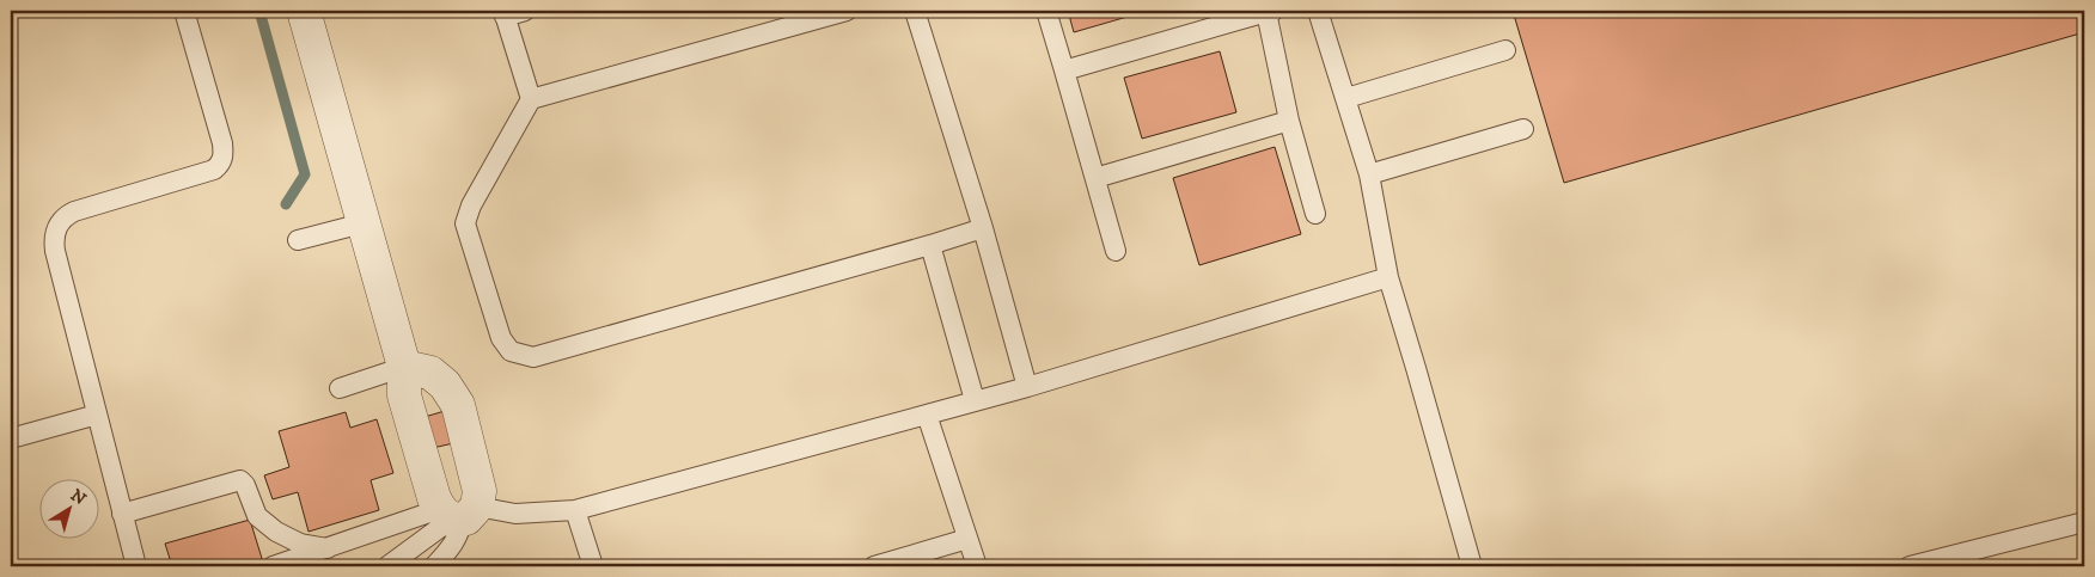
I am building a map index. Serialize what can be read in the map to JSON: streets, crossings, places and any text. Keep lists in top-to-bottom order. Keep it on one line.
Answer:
{"north":"top right"}
